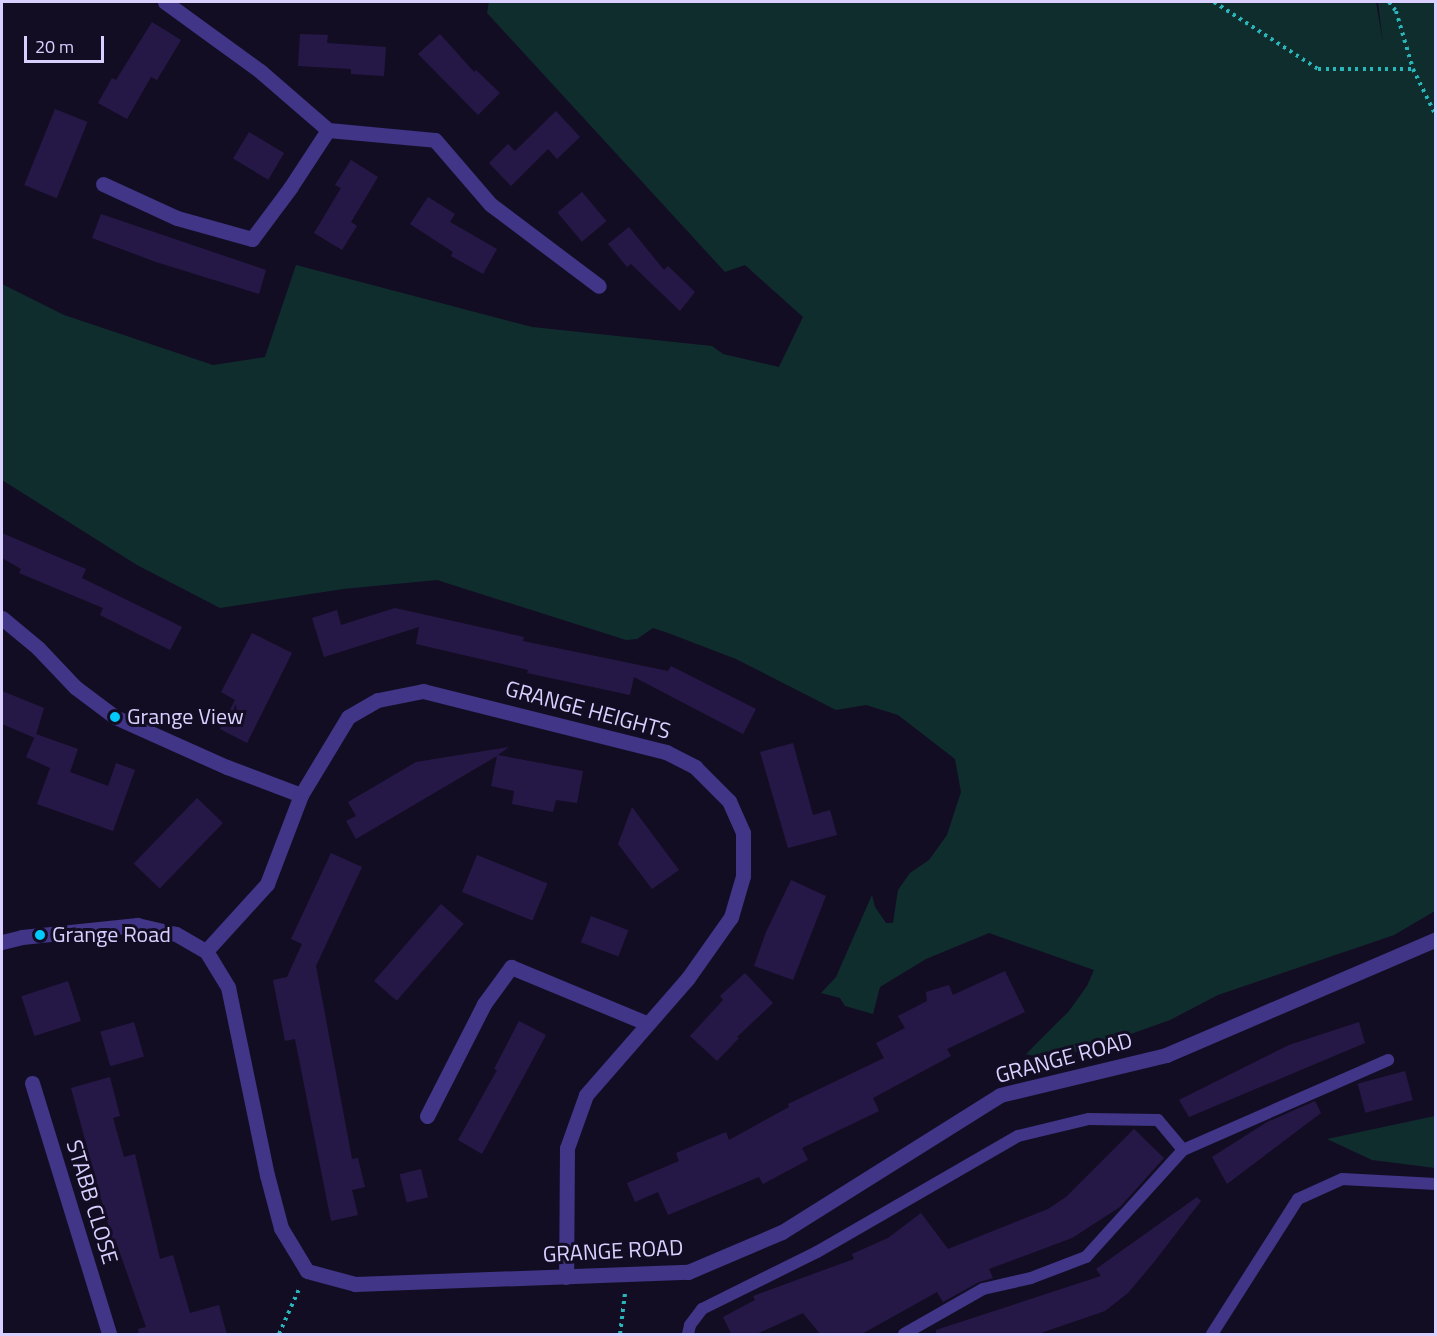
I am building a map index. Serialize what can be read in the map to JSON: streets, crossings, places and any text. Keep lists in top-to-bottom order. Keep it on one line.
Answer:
{"streets":{"street":["GRANGE HEIGHTS","GRANGE ROAD","STABB CLOSE"]},"crossings":[["GRANGE HEIGHTS","GRANGE ROAD"]],"places":["Grange View","Grange Road"],"scale_bar":"20 m"}
